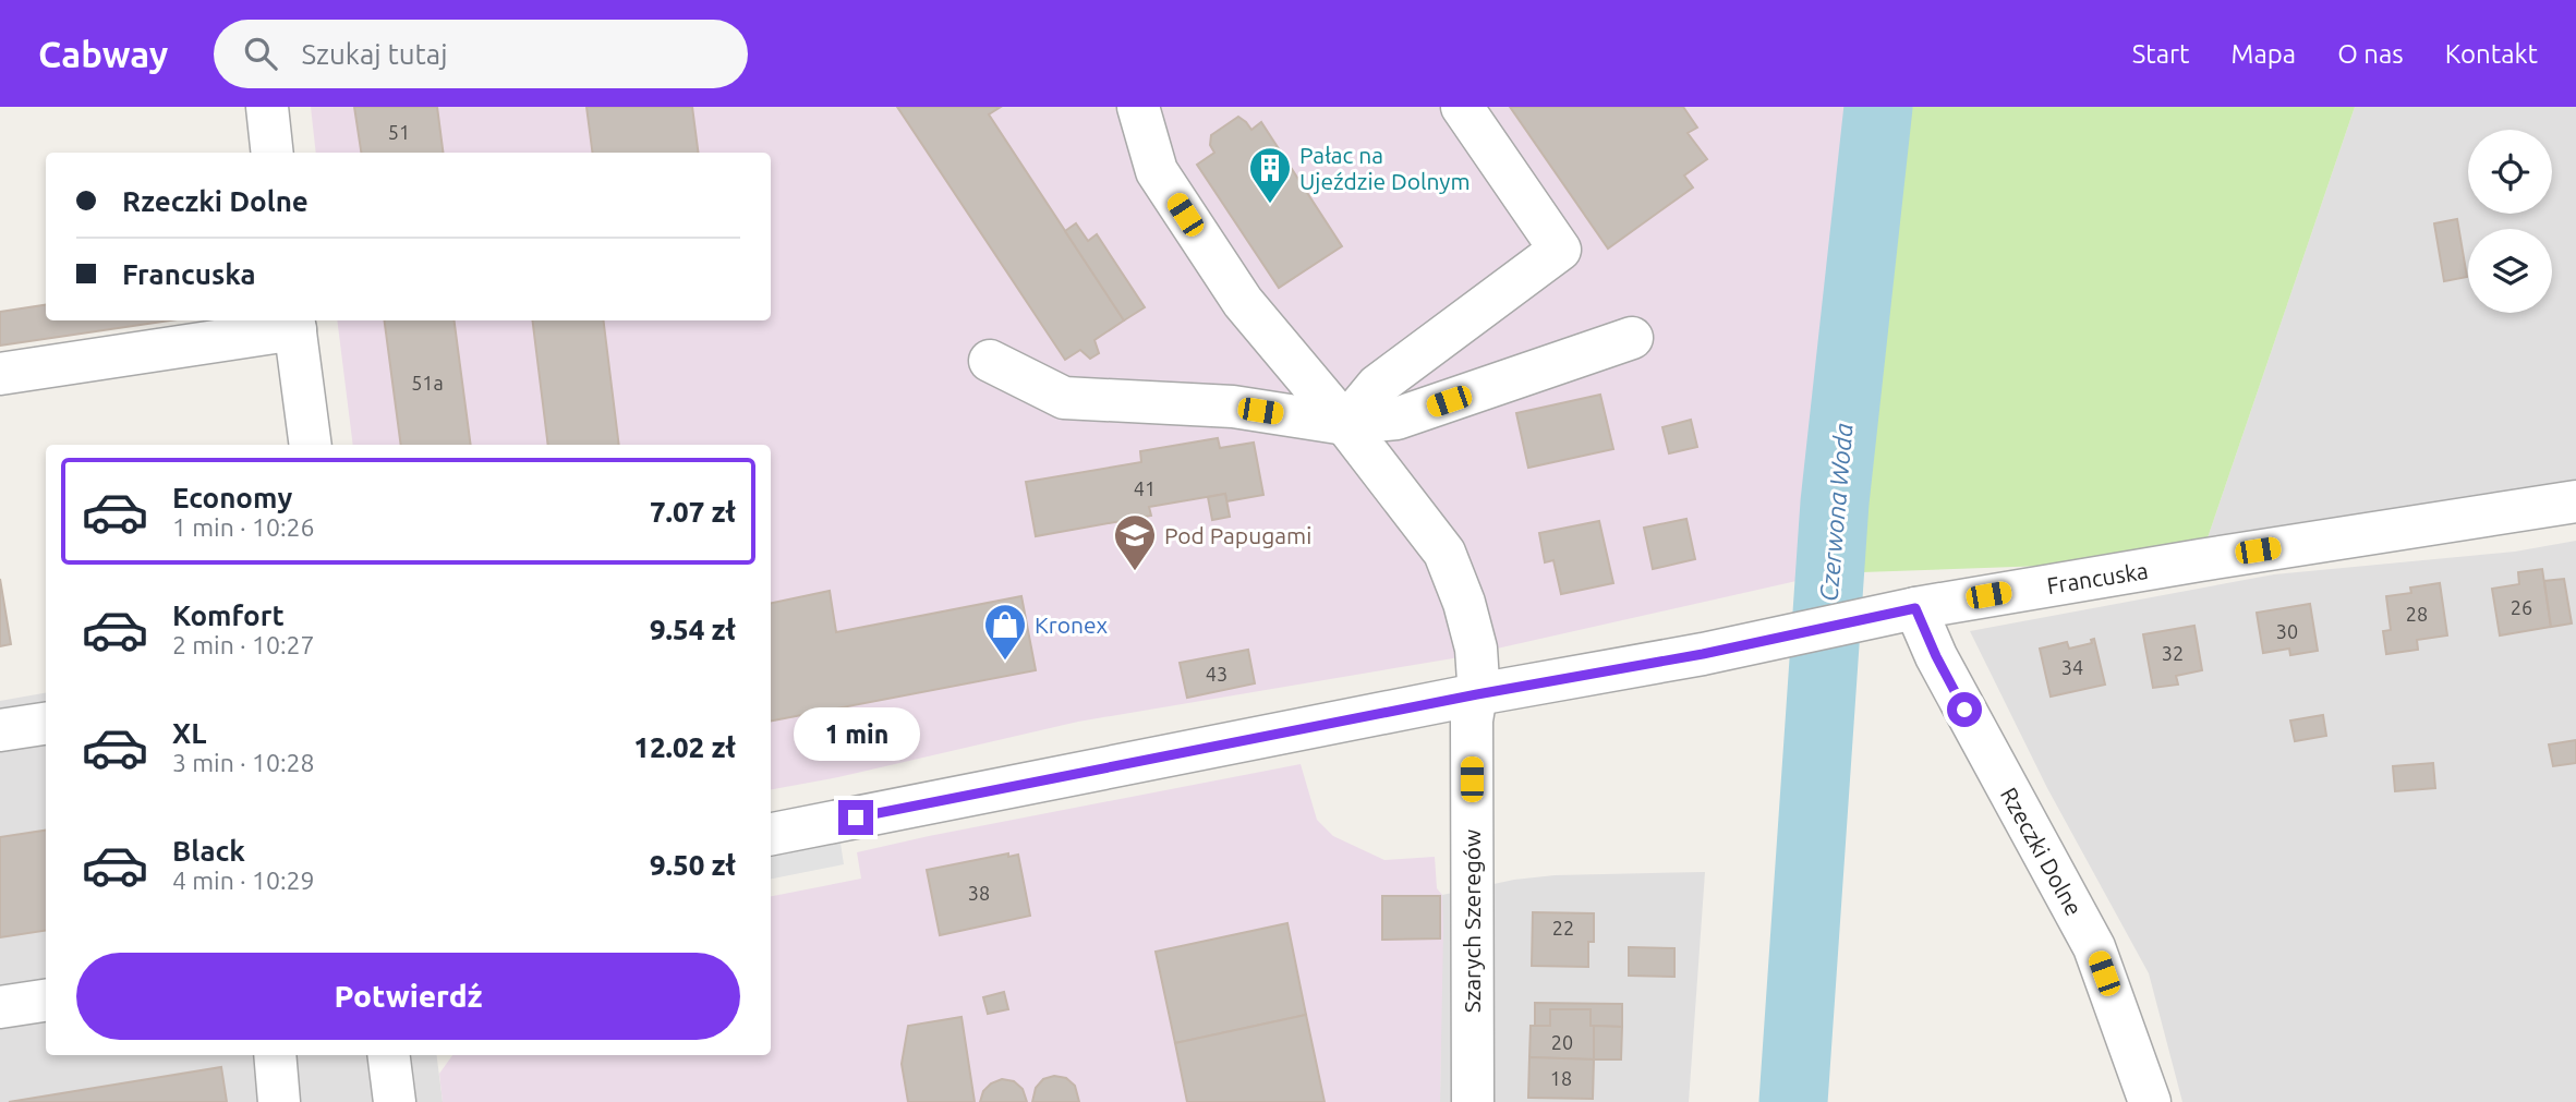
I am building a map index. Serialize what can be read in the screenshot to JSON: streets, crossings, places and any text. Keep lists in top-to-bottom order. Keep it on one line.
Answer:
{"streets":{"street":["Francuska","Rzeczki Dolne","Szarych Szeregów"]},"crossings":[["Francuska","Rzeczki Dolne"],["Francuska","Szarych Szeregów"]],"water":["Czerwona Woda"],"places":{"building":["Pałac na Ujeździe Dolnym"],"school or university":["Pod Papugami"],"shop":["Kronex"]},"house_numbers":["51","51a","41","26","28","30","32","34","43","38","22","20","18"],"page":{"header":"Cabway","search":"Szukaj tutaj","nav":["Start","Mapa","O nas","Kontakt"],"banner":["Rzeczki Dolne","Francuska"],"list":[{"name":"Economy","note":"1 min · 10:26","value":"7.07 zł"},{"name":"Komfort","note":"2 min · 10:27","value":"9.54 zł"},{"name":"XL","note":"3 min · 10:28","value":"12.02 zł"},{"name":"Black","note":"4 min · 10:29","value":"9.50 zł"}],"bubble":"1 min","buttons":"Potwierdź"}}
